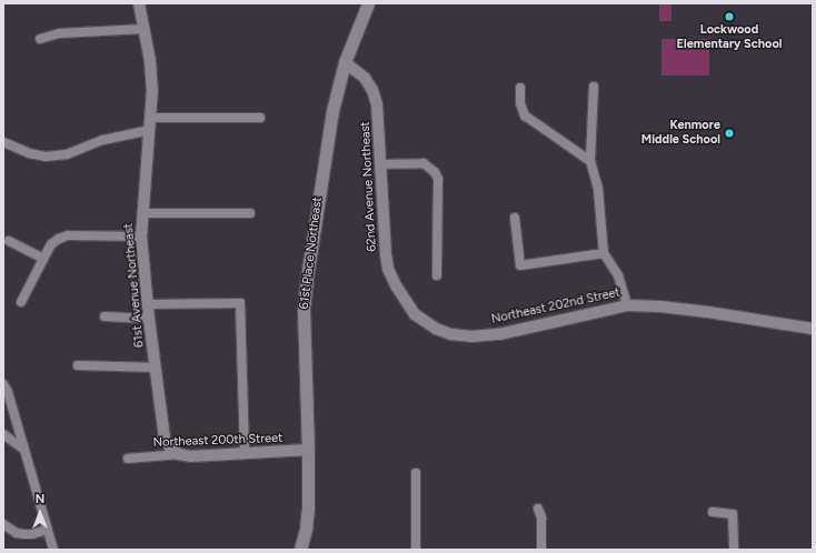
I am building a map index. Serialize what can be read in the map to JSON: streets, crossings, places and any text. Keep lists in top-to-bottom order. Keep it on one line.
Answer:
{"streets":{"main road":["61st Place Northeast"],"street":["62nd Avenue Northeast","61st Avenue Northeast","Northeast 202nd Street","Northeast 200th Street"]},"crossings":[["62nd Avenue Northeast","61st Place Northeast"],["62nd Avenue Northeast","Northeast 202nd Street"],["61st Place Northeast","Northeast 200th Street"],["61st Avenue Northeast","Northeast 200th Street"]],"places":["Lockwood Elementary School","Kenmore Middle School"],"north":"top"}
